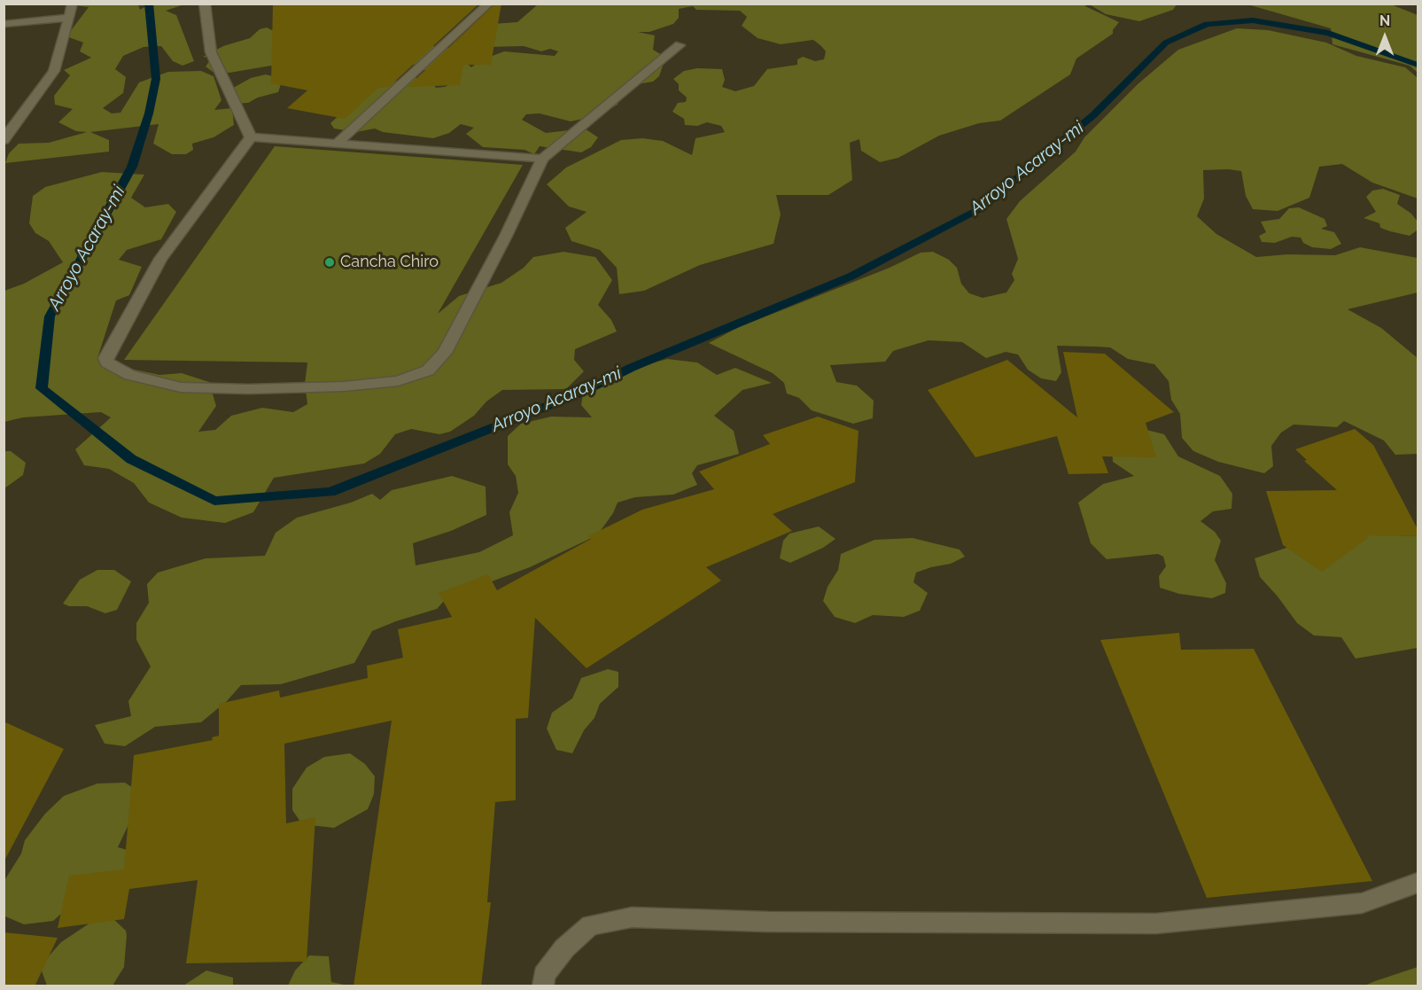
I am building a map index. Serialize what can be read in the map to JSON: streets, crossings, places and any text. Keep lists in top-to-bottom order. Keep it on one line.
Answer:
{"water":["Arroyo Acaray-mi"],"places":["Cancha Chiro"],"north":"top"}
